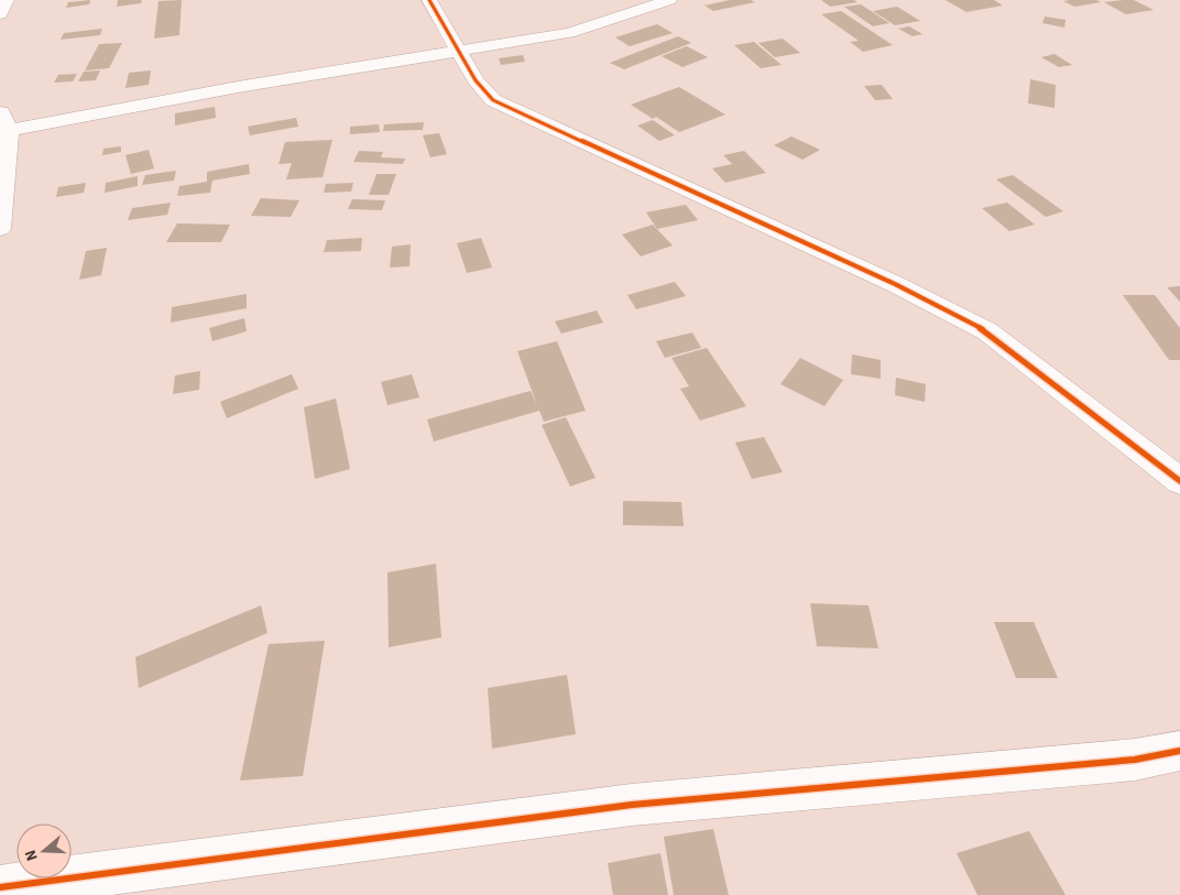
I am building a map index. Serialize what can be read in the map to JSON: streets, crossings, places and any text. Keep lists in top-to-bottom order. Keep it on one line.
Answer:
{"north":"left"}
